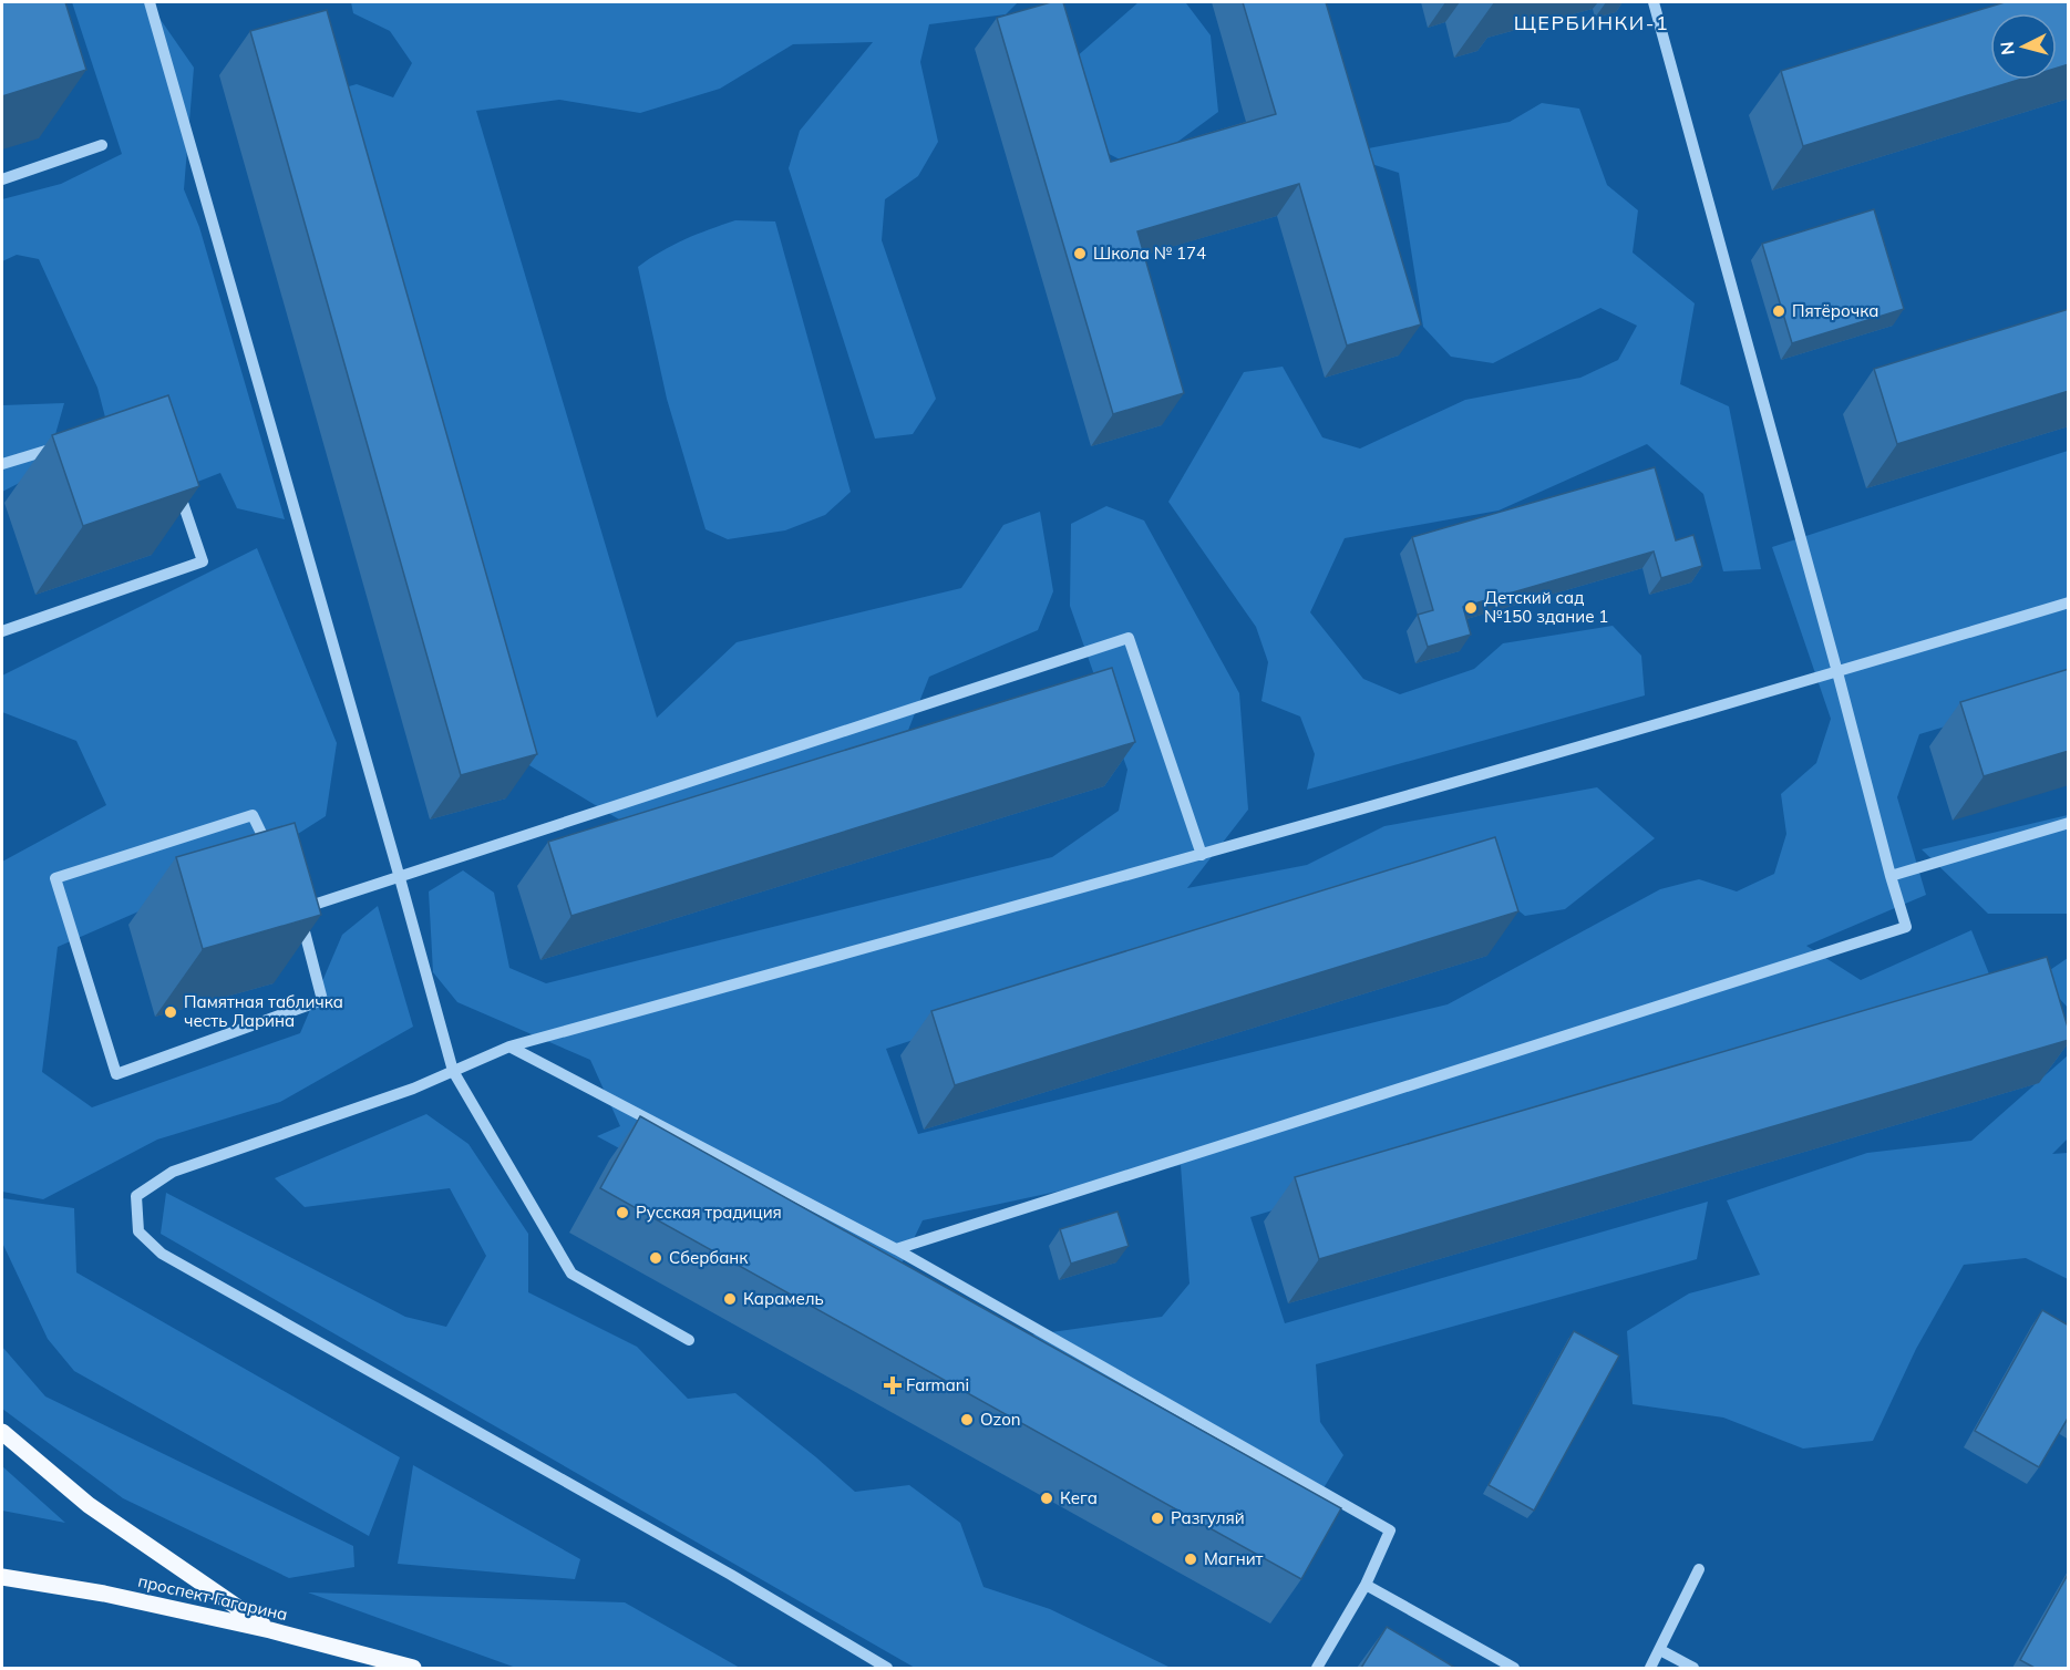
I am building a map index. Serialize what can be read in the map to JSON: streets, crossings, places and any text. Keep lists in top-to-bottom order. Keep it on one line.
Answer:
{"streets":{"main road":["проспект Гагарина"]},"districts":["ЩЕРБИНКИ-1"],"places":{"other":["Школа № 174","Пятёрочка","Детский сад №150 здание 1","Памятная табличка честь Ларина","Русская традиция","Сбербанк","Карамель","Ozon","Кега","Разгуляй","Магнит"],"health":["Farmani"]},"north":"left"}
